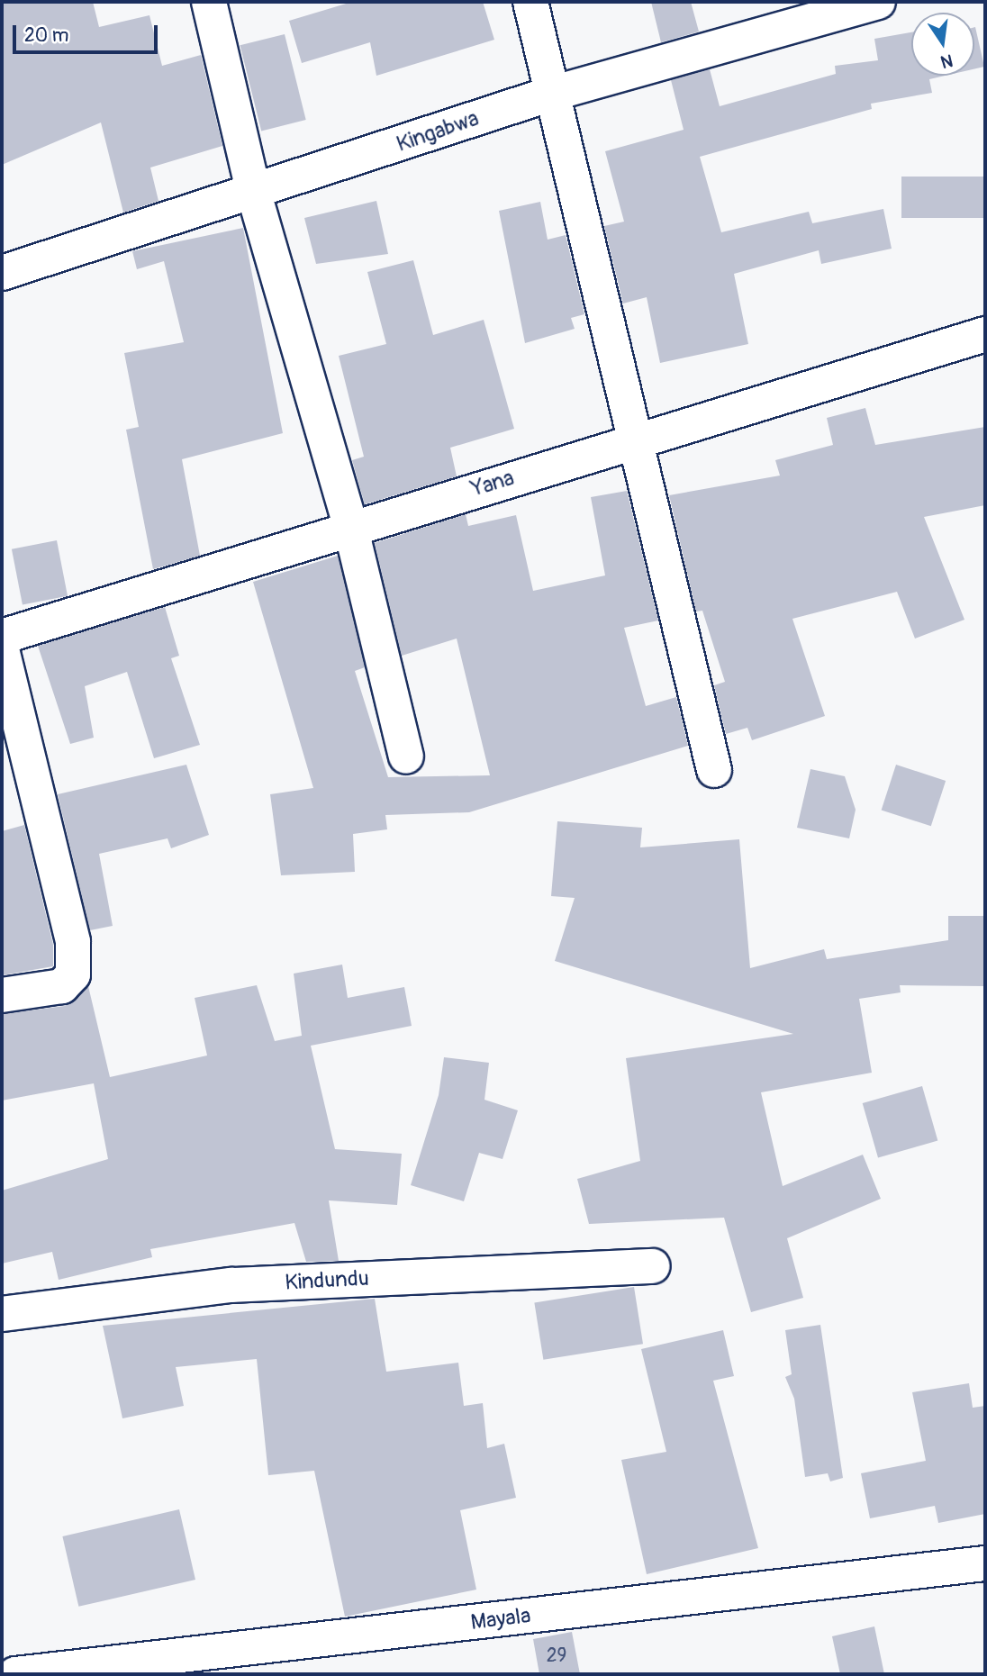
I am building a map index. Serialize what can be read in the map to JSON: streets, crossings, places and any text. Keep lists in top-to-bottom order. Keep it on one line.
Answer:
{"streets":{"street":["Kingabwa","Yana","Kindundu","Mayala"]},"house_numbers":["29"],"scale_bar":"20 m","north":"bottom"}
